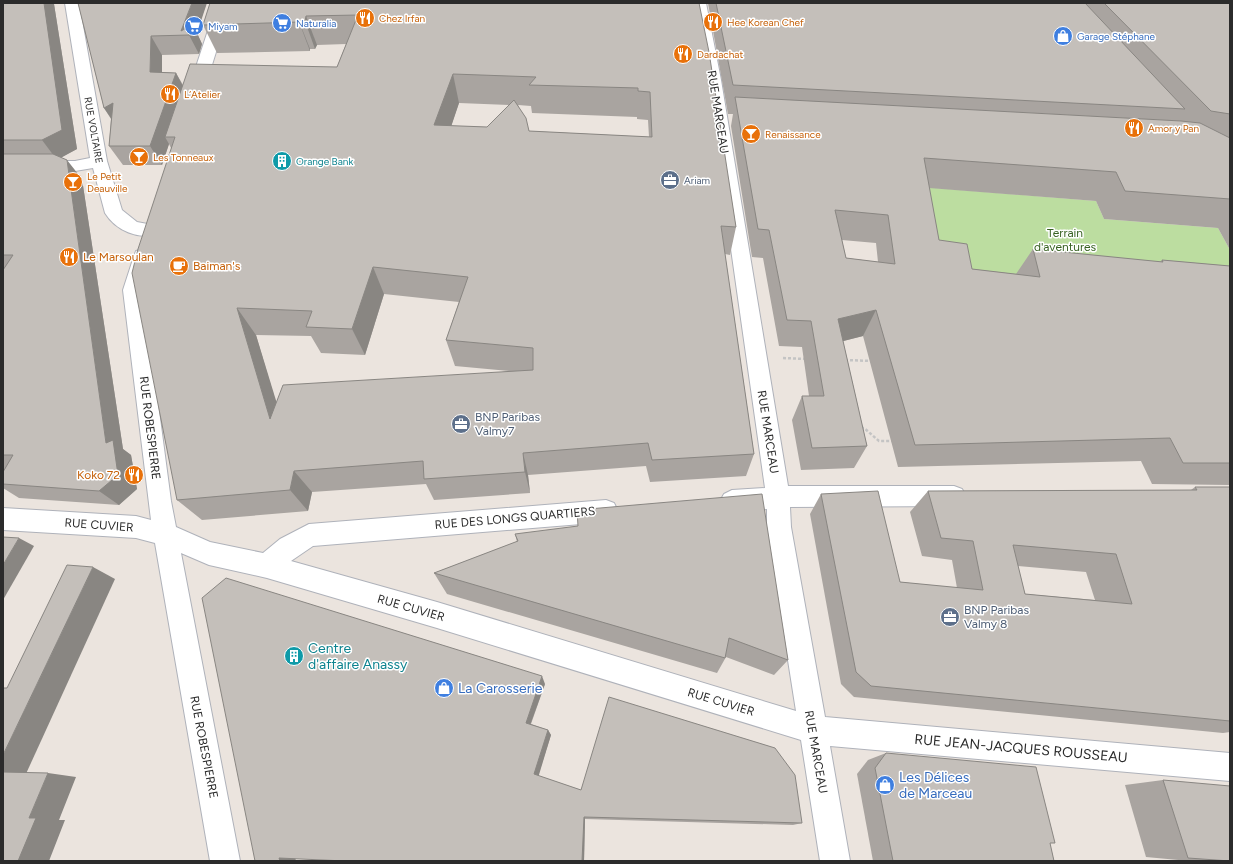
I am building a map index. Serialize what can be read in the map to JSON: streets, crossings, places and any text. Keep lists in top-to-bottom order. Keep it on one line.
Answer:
{"streets":{"street":["RUE MARCEAU","RUE VOLTAIRE","RUE ROBESPIERRE","RUE DES LONGS QUARTIERS","RUE CUVIER","RUE JEAN-JACQUES ROUSSEAU"]},"crossings":[["RUE MARCEAU","RUE CUVIER"],["RUE MARCEAU","RUE JEAN-JACQUES ROUSSEAU"],["RUE VOLTAIRE","RUE ROBESPIERRE"],["RUE ROBESPIERRE","RUE CUVIER"],["RUE DES LONGS QUARTIERS","RUE CUVIER"],["RUE CUVIER","RUE JEAN-JACQUES ROUSSEAU"]],"parks":["Terrain d'aventures"],"places":{"restaurant":["Chez Irfan","Hee Korean Chef","Dardachat","L’Atelier","Amor y Pan","Le Marsoulan","Koko 72"],"supermarket":["Naturalia","Miyam"],"shop":["Garage Stéphane","La Carosserie","Les Délices de Marceau"],"bar":["Renaissance","Les Tonneaux","Le Petit Deauville"],"building":["Orange Bank","Centre d'affaire Anassy"],"office":["Ariam","BNP Paribas Valmy7","BNP Paribas Valmy 8"],"cafe":["Baiman's"]}}
